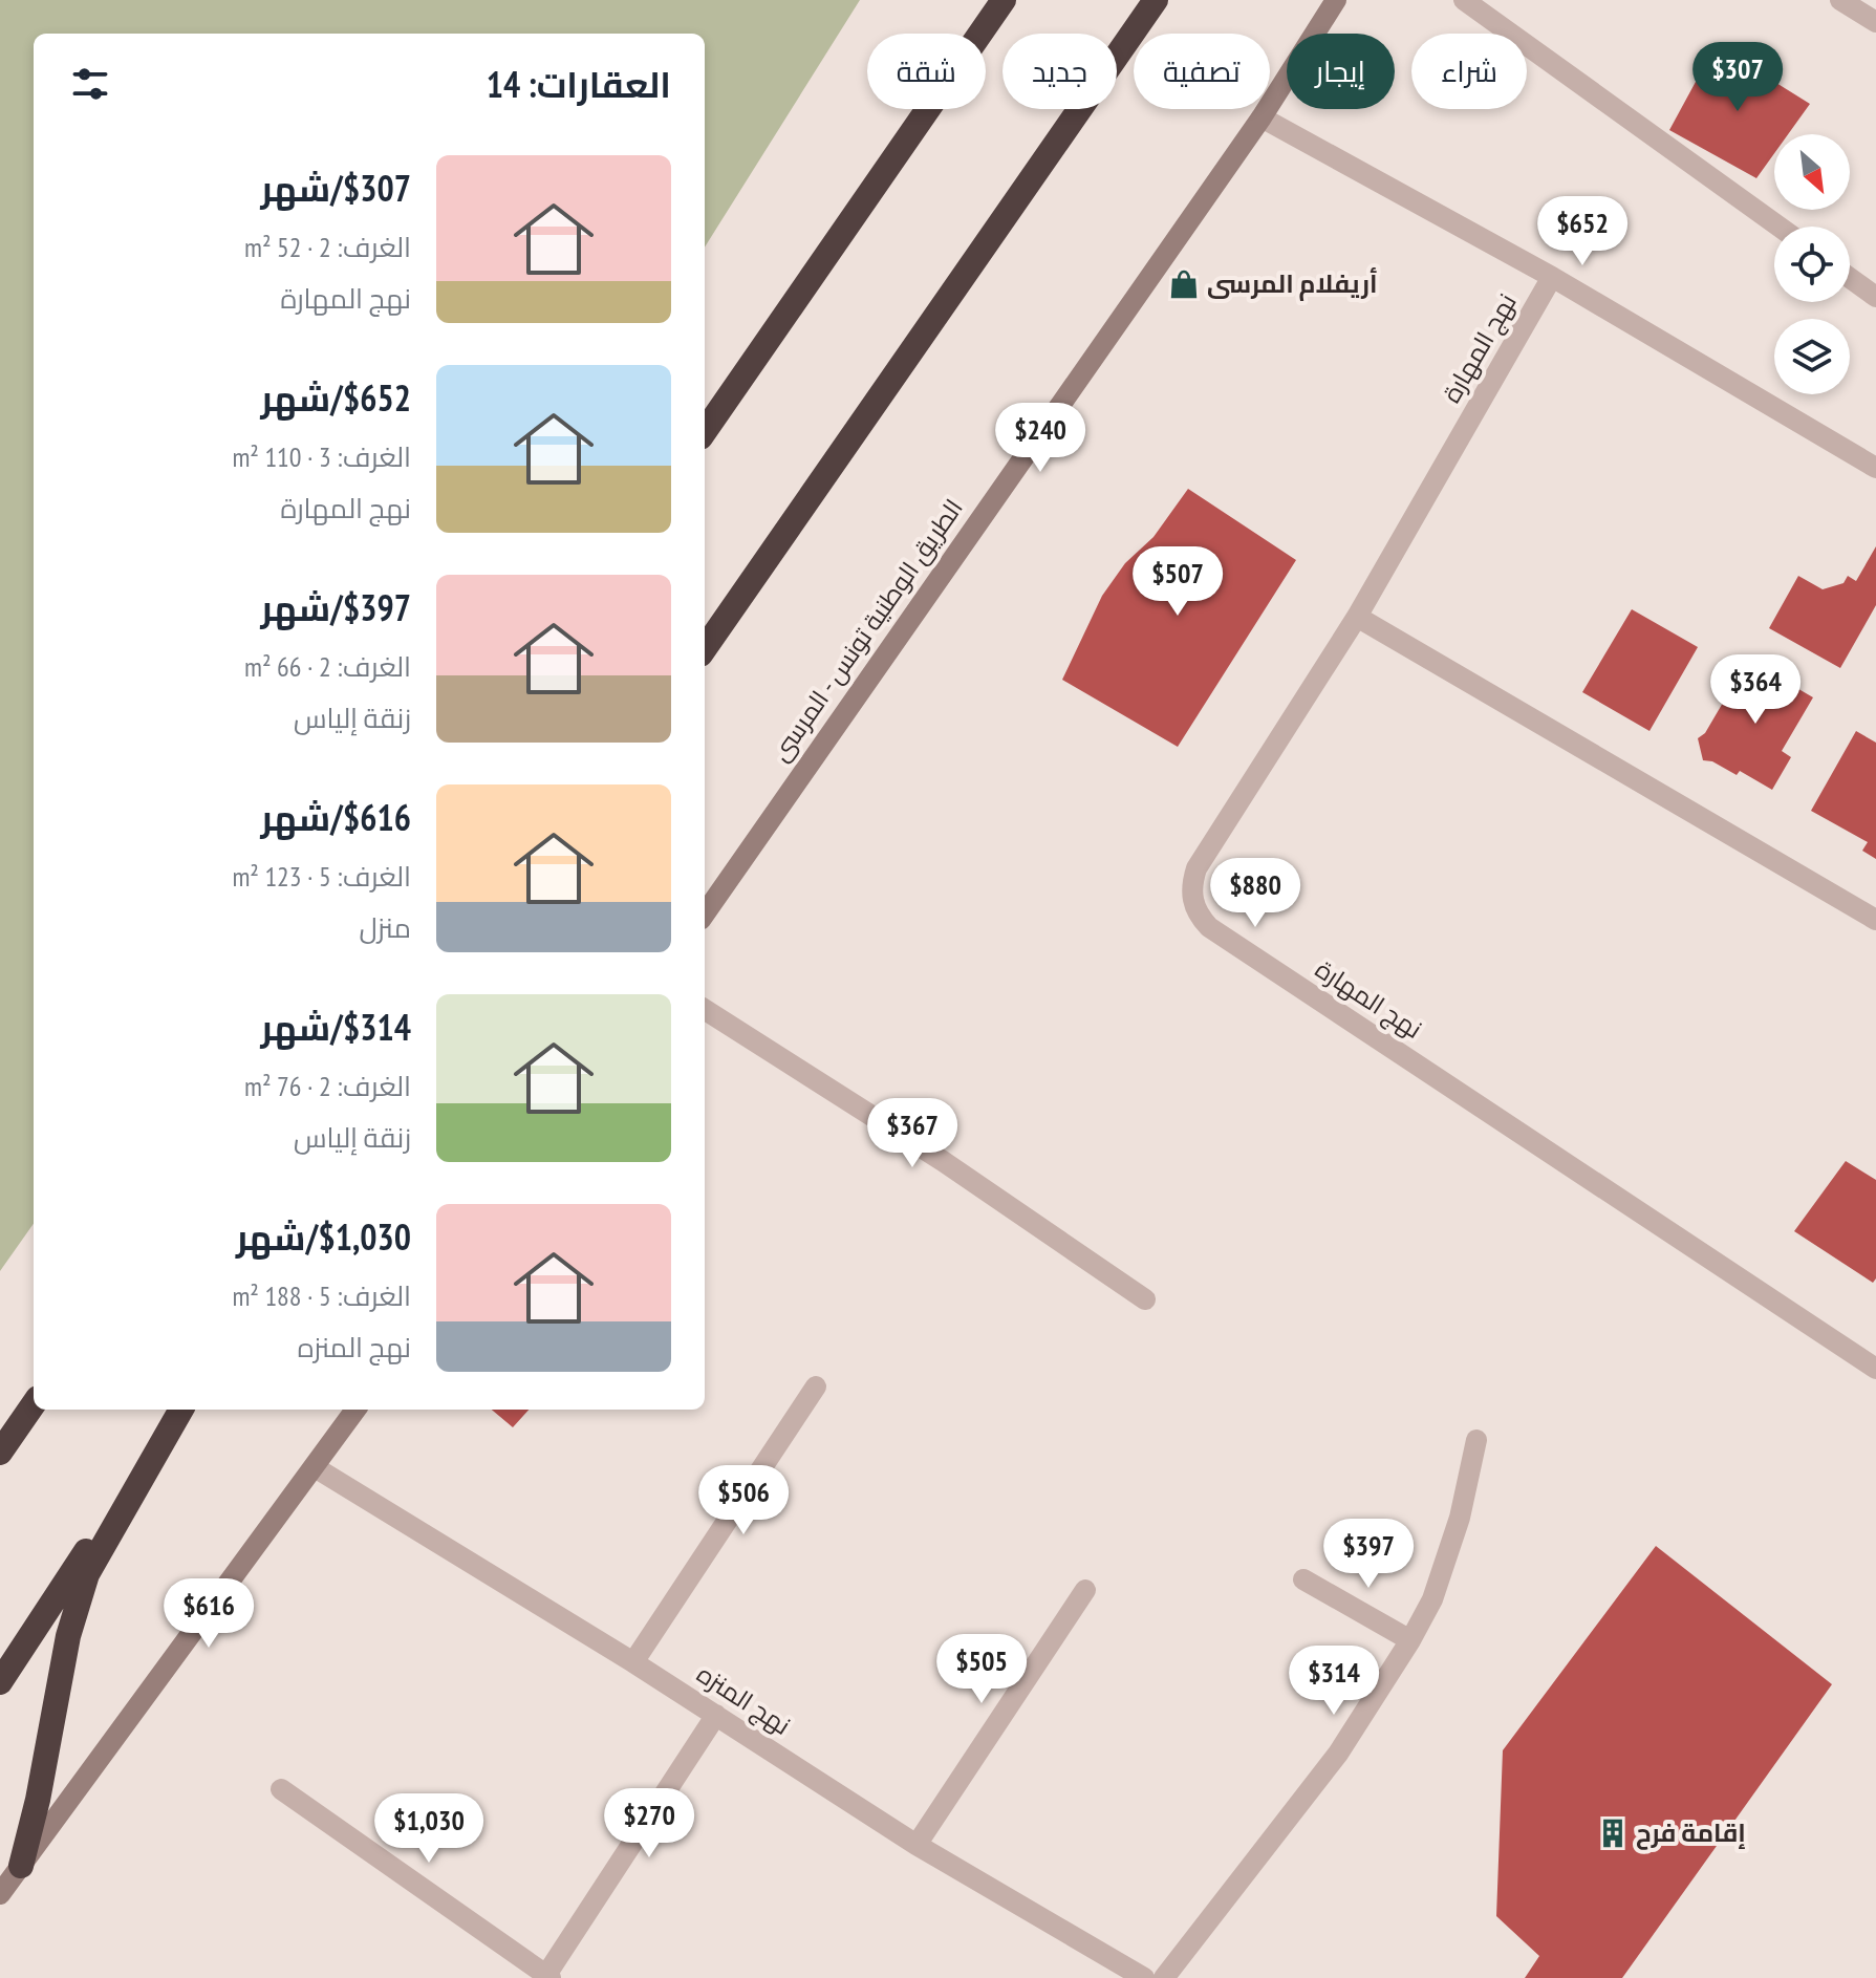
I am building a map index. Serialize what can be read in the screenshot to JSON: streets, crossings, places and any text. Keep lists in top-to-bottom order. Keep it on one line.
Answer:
{"streets":{"street":["نهج المهارة","الطريق الوطنية تونس - المرسى","نهج المنزه"]},"places":{"shop":["أريفلام المرسى"],"building":["إقامة فرح"]},"north":"bottom right","page":{"chip":["شراء","إيجار","تصفية","جديد","شقة"],"heading":"العقارات: 14","price":["$307","$652","$240","$507","$364","$880","$367","$506","$397","$616","$505","$314","$270","$1,030"],"list":[{"name":"$307/شهر","note":"الغرف: 2 · 52 m² · نهج المهارة"},{"name":"$652/شهر","note":"الغرف: 3 · 110 m² · نهج المهارة"},{"name":"$397/شهر","note":"الغرف: 2 · 66 m² · زنقة إلياس"},{"name":"$616/شهر","note":"الغرف: 5 · 123 m² · منزل"},{"name":"$314/شهر","note":"الغرف: 2 · 76 m² · زنقة إلياس"},{"name":"$1,030/شهر","note":"الغرف: 5 · 188 m² · نهج المنزه"}]}}
